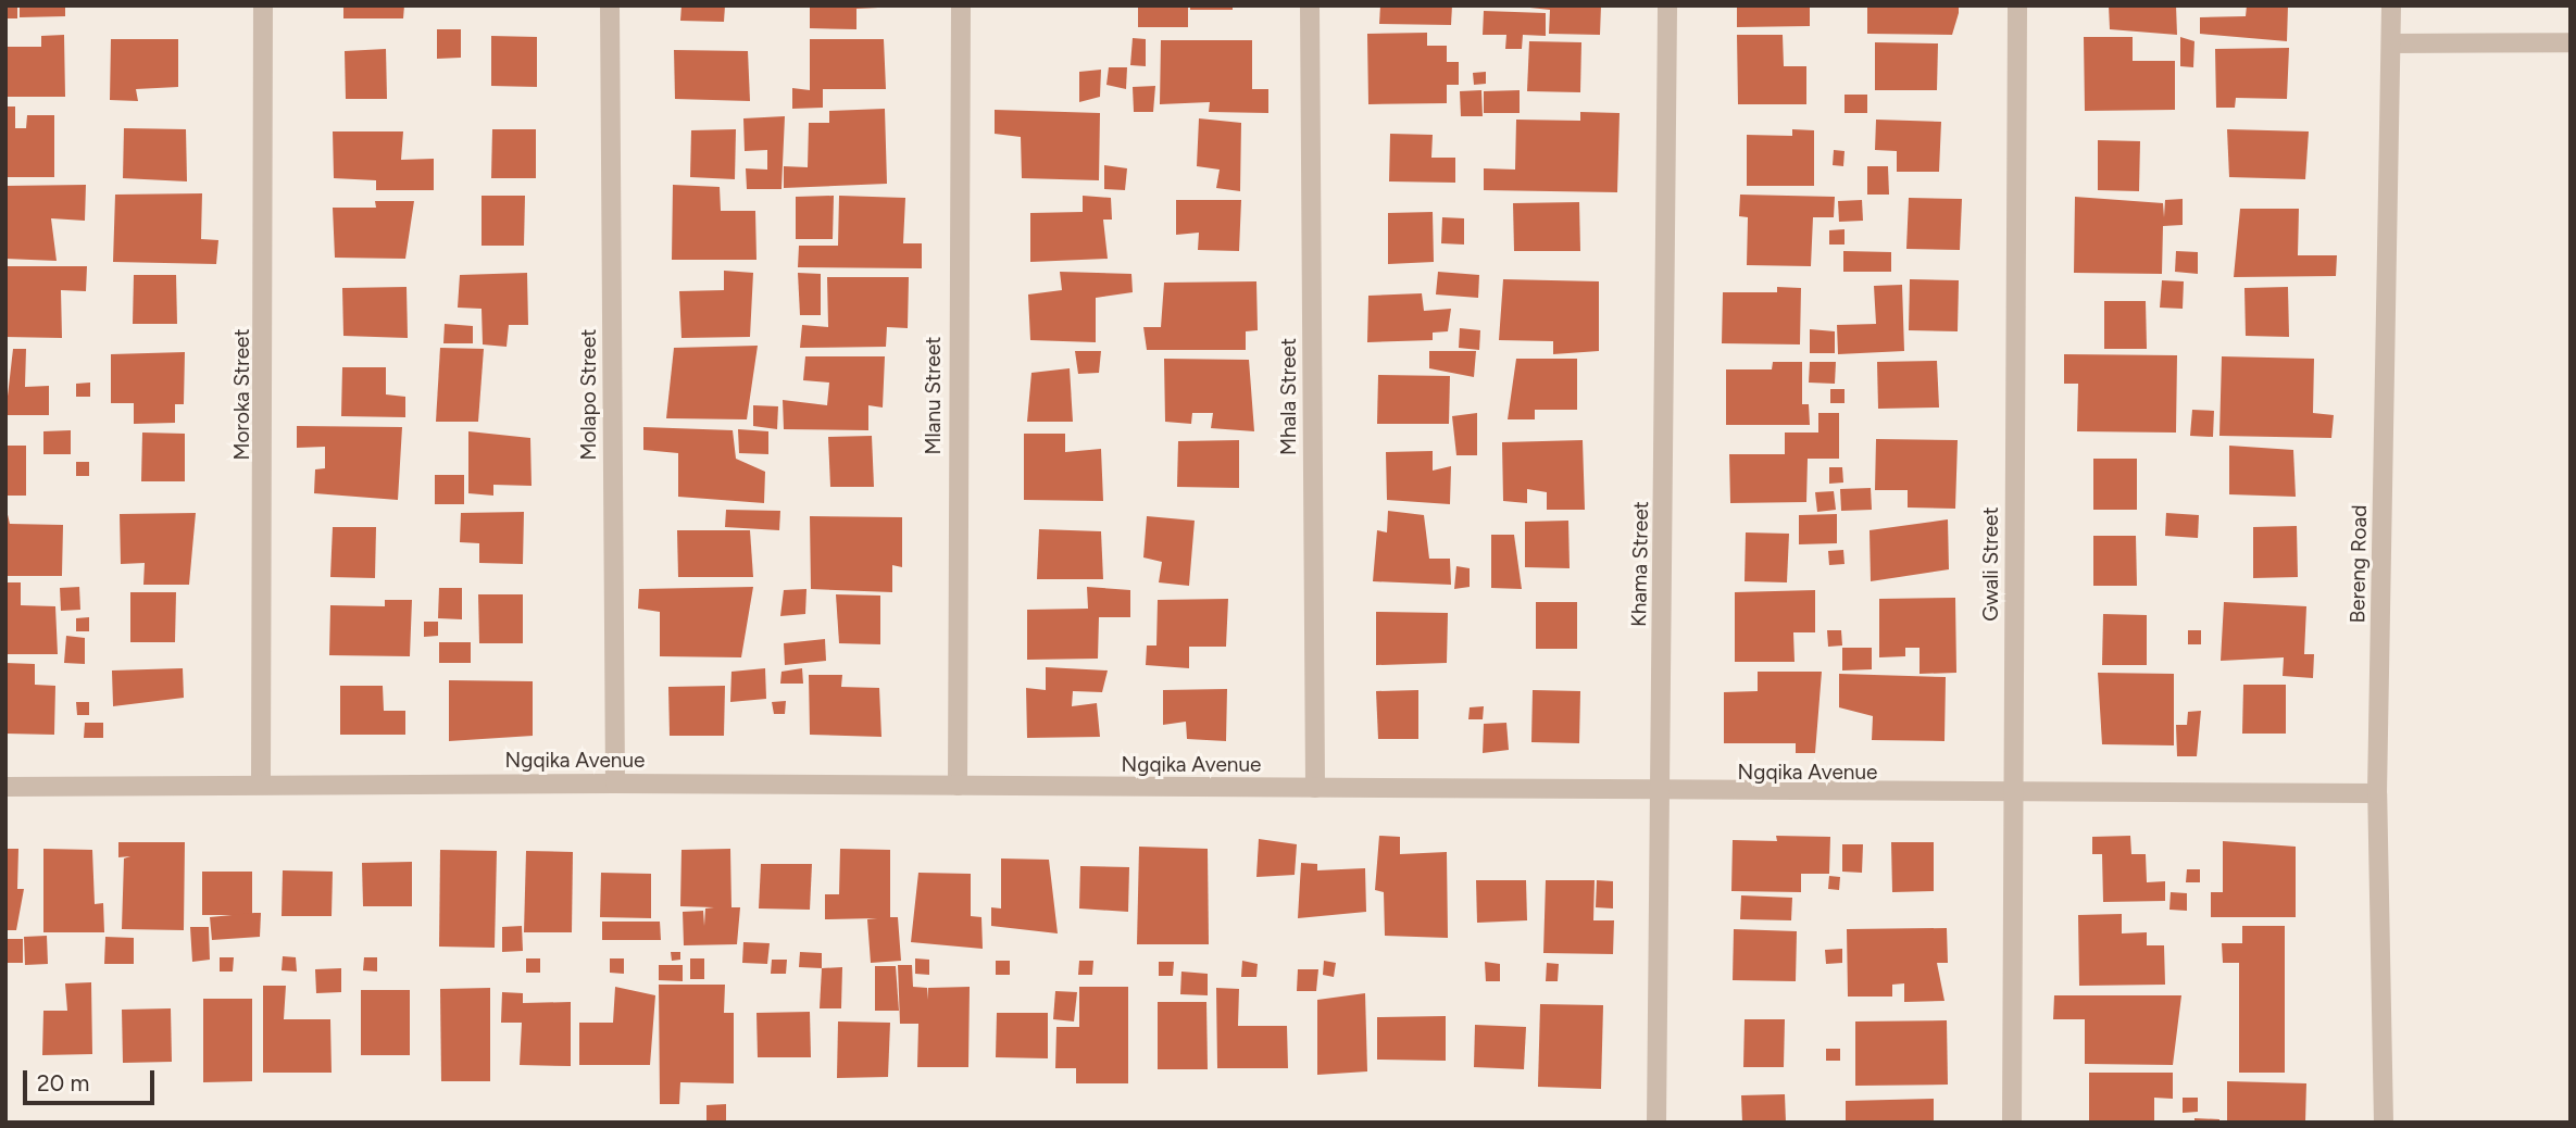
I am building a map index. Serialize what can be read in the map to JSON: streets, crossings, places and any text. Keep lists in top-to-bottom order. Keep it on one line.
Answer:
{"streets":{"street":["Moroka Street","Molapo Street","Mlanu Street","Mhala Street","Khama Street","Gwali Street","Bereng Road","Ngqika Avenue"]},"crossings":[["Moroka Street","Ngqika Avenue"],["Molapo Street","Ngqika Avenue"],["Mlanu Street","Ngqika Avenue"],["Mhala Street","Ngqika Avenue"],["Khama Street","Ngqika Avenue"],["Gwali Street","Ngqika Avenue"],["Bereng Road","Ngqika Avenue"]],"scale_bar":"20 m"}
